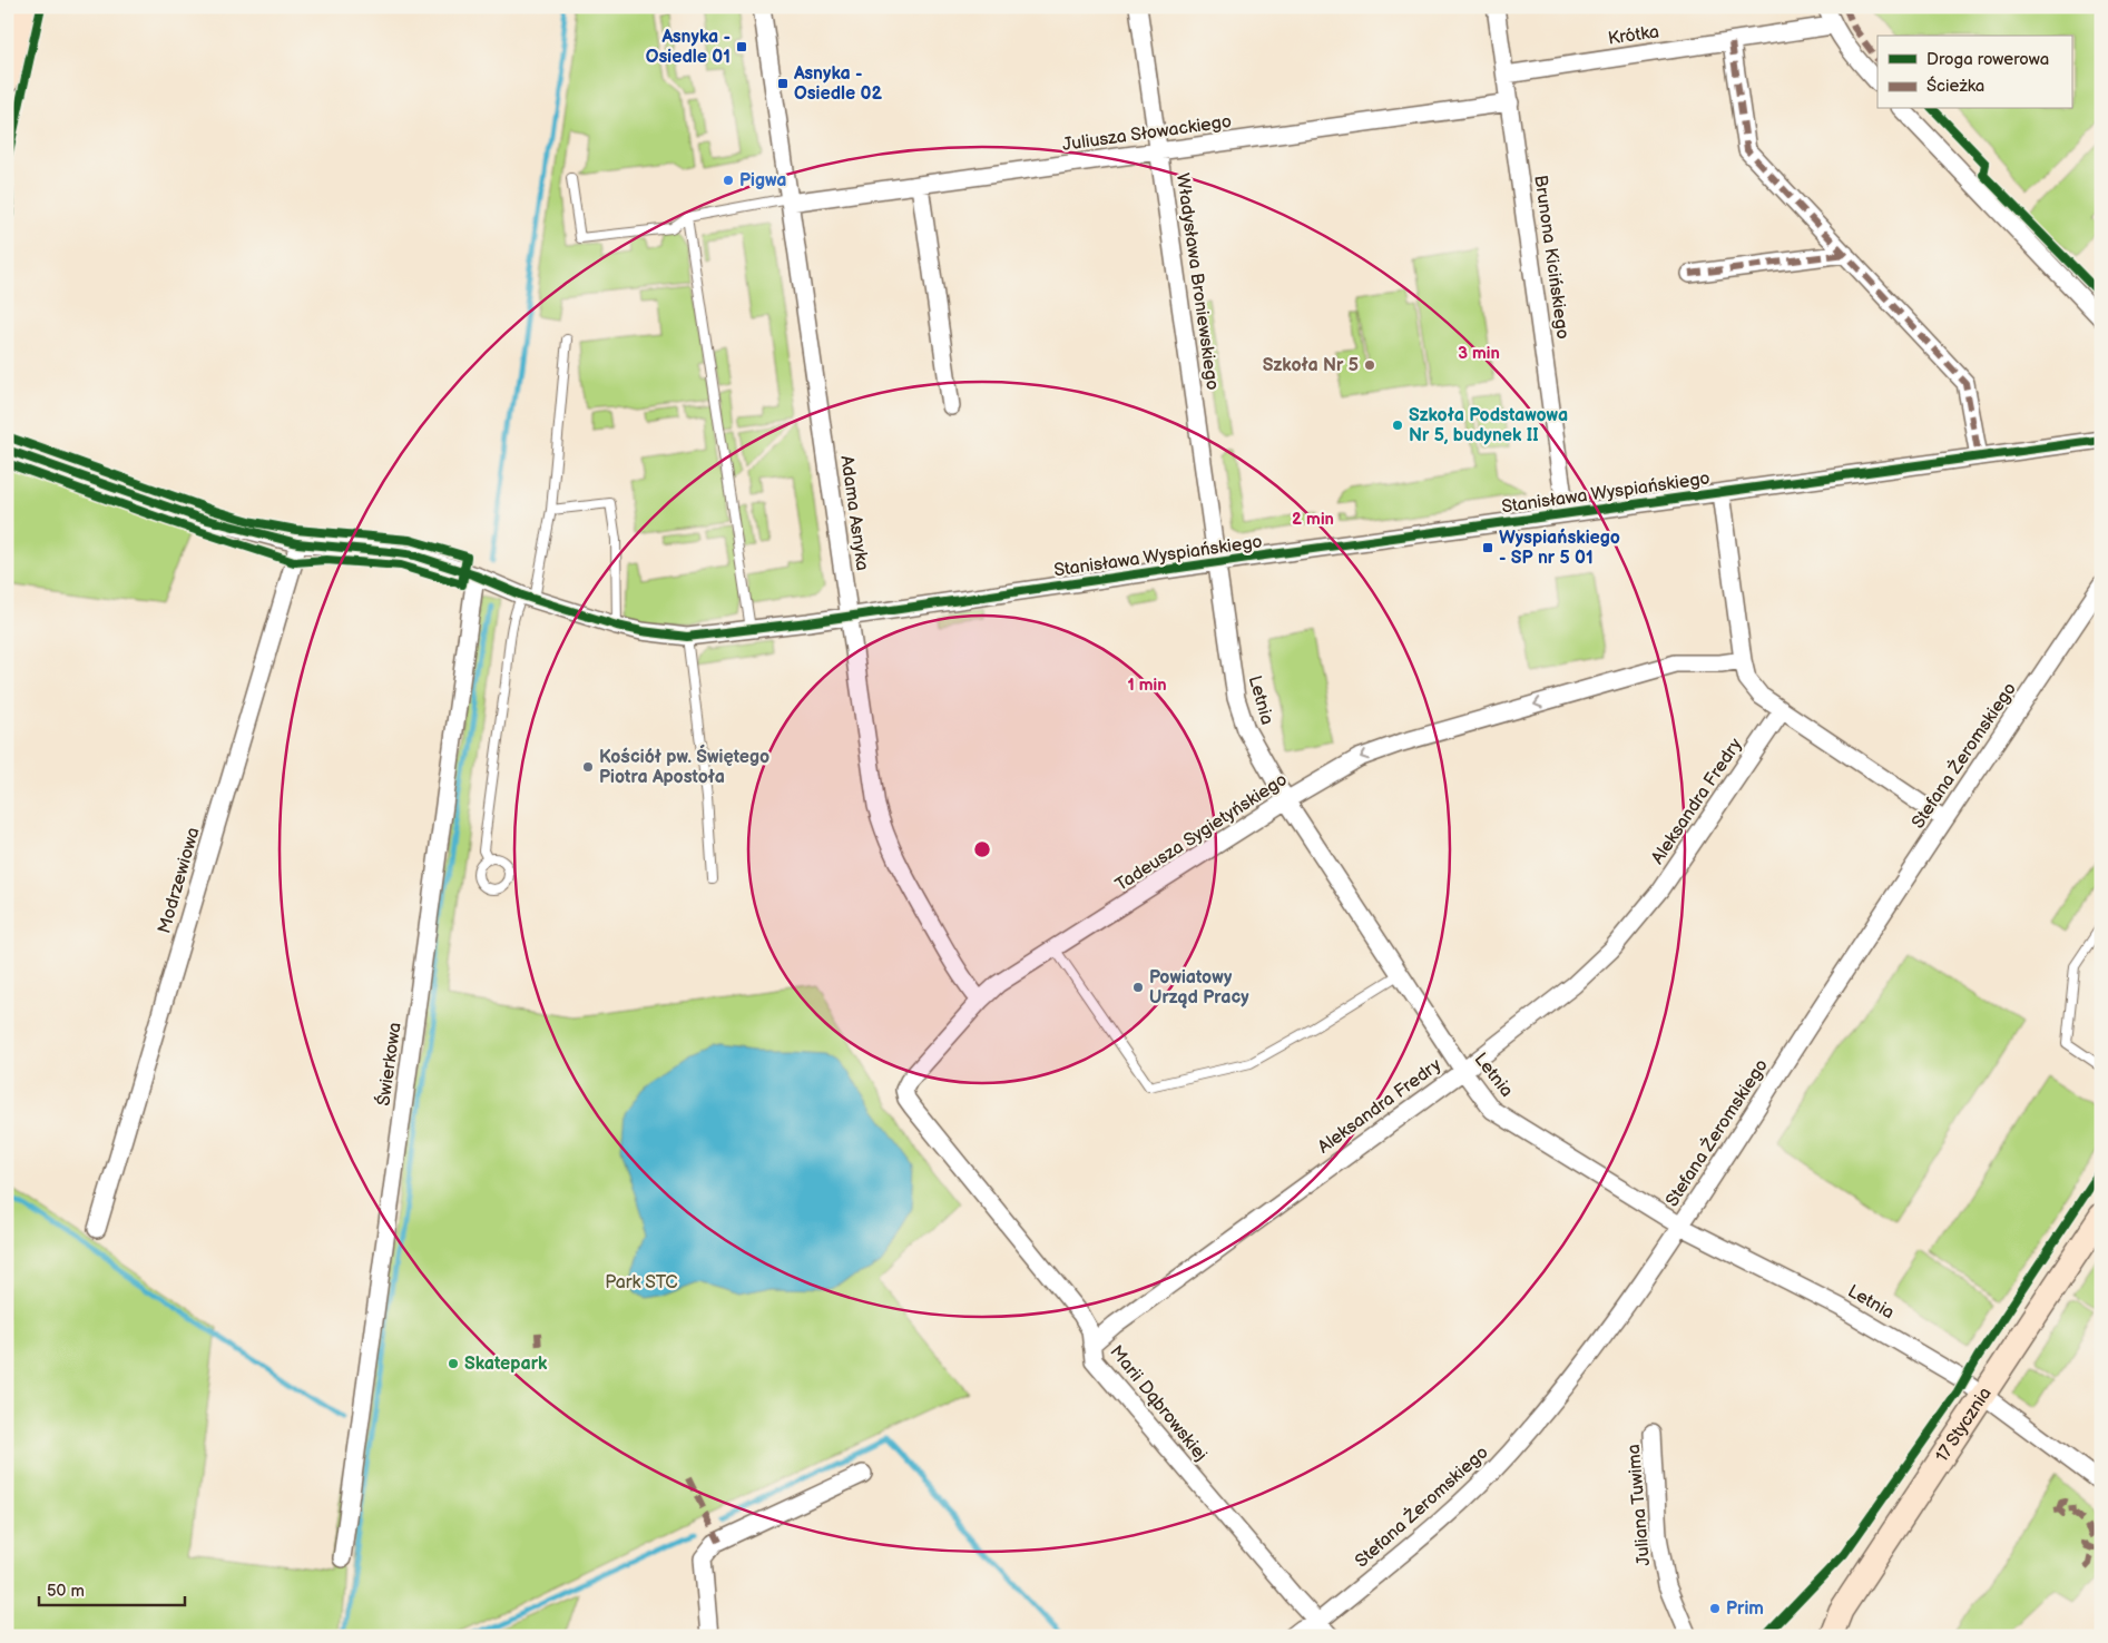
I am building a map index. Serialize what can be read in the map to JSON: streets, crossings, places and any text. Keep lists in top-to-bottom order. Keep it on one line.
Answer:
{"streets":{"street":["Krótka","Juliusza Słowackiego","Brunona Kicińskiego","Władysława Broniewskiego","Stanisława Wyspiańskiego","Adama Asnyka","Letnia","Stefana Żeromskiego","Aleksandra Fredry","Tadeusza Sygietyńskiego","Modrzewiowa","Świerkowa","Marii Dąbrowskiej","17 Stycznia","Juliana Tuwima"]},"crossings":[["Krótka","Brunona Kicińskiego"],["Juliusza Słowackiego","Brunona Kicińskiego"],["Juliusza Słowackiego","Władysława Broniewskiego"],["Juliusza Słowackiego","Adama Asnyka"],["Brunona Kicińskiego","Stanisława Wyspiańskiego"],["Władysława Broniewskiego","Stanisława Wyspiańskiego"],["Władysława Broniewskiego","Letnia"],["Stanisława Wyspiańskiego","Adama Asnyka"],["Stanisława Wyspiańskiego","Letnia"],["Stanisława Wyspiańskiego","Modrzewiowa"],["Stanisława Wyspiańskiego","Świerkowa"],["Adama Asnyka","Tadeusza Sygietyńskiego"],["Letnia","Stefana Żeromskiego"],["Letnia","Aleksandra Fredry"],["Letnia","Tadeusza Sygietyńskiego"],["Letnia","17 Stycznia"],["Stefana Żeromskiego","Marii Dąbrowskiej"],["Aleksandra Fredry","Marii Dąbrowskiej"],["Tadeusza Sygietyńskiego","Marii Dąbrowskiej"]],"one_way":["Tadeusza Sygietyńskiego"],"parks":["Park STC"],"places":{"transit":["Asnyka - Osiedle 01","Asnyka - Osiedle 02","Wyspiańskiego - SP nr 5 01"],"other":["Pigwa","Szkoła Nr 5","Szkoła Podstawowa Nr 5, budynek II","Kościół pw. Świętego Piotra Apostoła","Powiatowy Urząd Pracy","Skatepark","Prim"]},"legend":["Droga rowerowa","Ścieżka"],"scale_bar":"50 m","rings":["3 min","2 min","1 min"]}
